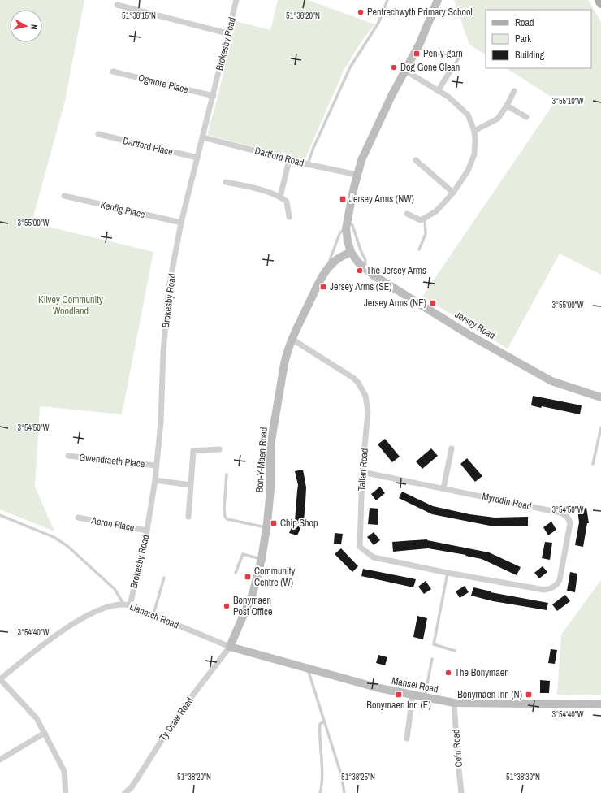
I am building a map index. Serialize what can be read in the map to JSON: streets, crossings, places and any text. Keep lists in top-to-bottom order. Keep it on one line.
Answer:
{"streets":{"street":["Brokesby Road","Ogmore Place","Dartford Place","Dartford Road","Kenfig Place","Jersey Road","Bon-Y-Maen Road","Gwendraeth Place","Talfan Road","Myrddin Road","Aeron Place","Llanerch Road","Mansel Road","Ty Draw Road","Cefn Road"]},"crossings":[["Brokesby Road","Ogmore Place"],["Brokesby Road","Dartford Place"],["Brokesby Road","Dartford Road"],["Brokesby Road","Kenfig Place"],["Brokesby Road","Gwendraeth Place"],["Brokesby Road","Aeron Place"],["Brokesby Road","Llanerch Road"],["Jersey Road","Bon-Y-Maen Road"],["Bon-Y-Maen Road","Talfan Road"],["Bon-Y-Maen Road","Llanerch Road"],["Bon-Y-Maen Road","Mansel Road"],["Bon-Y-Maen Road","Ty Draw Road"],["Talfan Road","Myrddin Road"],["Llanerch Road","Mansel Road"],["Llanerch Road","Ty Draw Road"],["Mansel Road","Ty Draw Road"],["Mansel Road","Cefn Road"]],"parks":["Kilvey Community Woodland"],"places":{"other":["Pentrechwyth Primary School","Dog Gone Clean","The Jersey Arms","Bonymaen Post Office","The Bonymaen"],"transit":["Pen-y-garn","Jersey Arms (NW)","Jersey Arms (SE)","Jersey Arms (NE)","Chip Shop","Community Centre (W)","Bonymaen Inn (E)","Bonymaen Inn (N)"]},"legend":["Road","Park","Building"],"north":"right","coordinates":["51°38'15\"N","51°38'20\"N","3°55'10\"W","3°55'00\"W","3°54'50\"W","3°54'40\"W","51°38'25\"N","51°38'30\"N"]}
